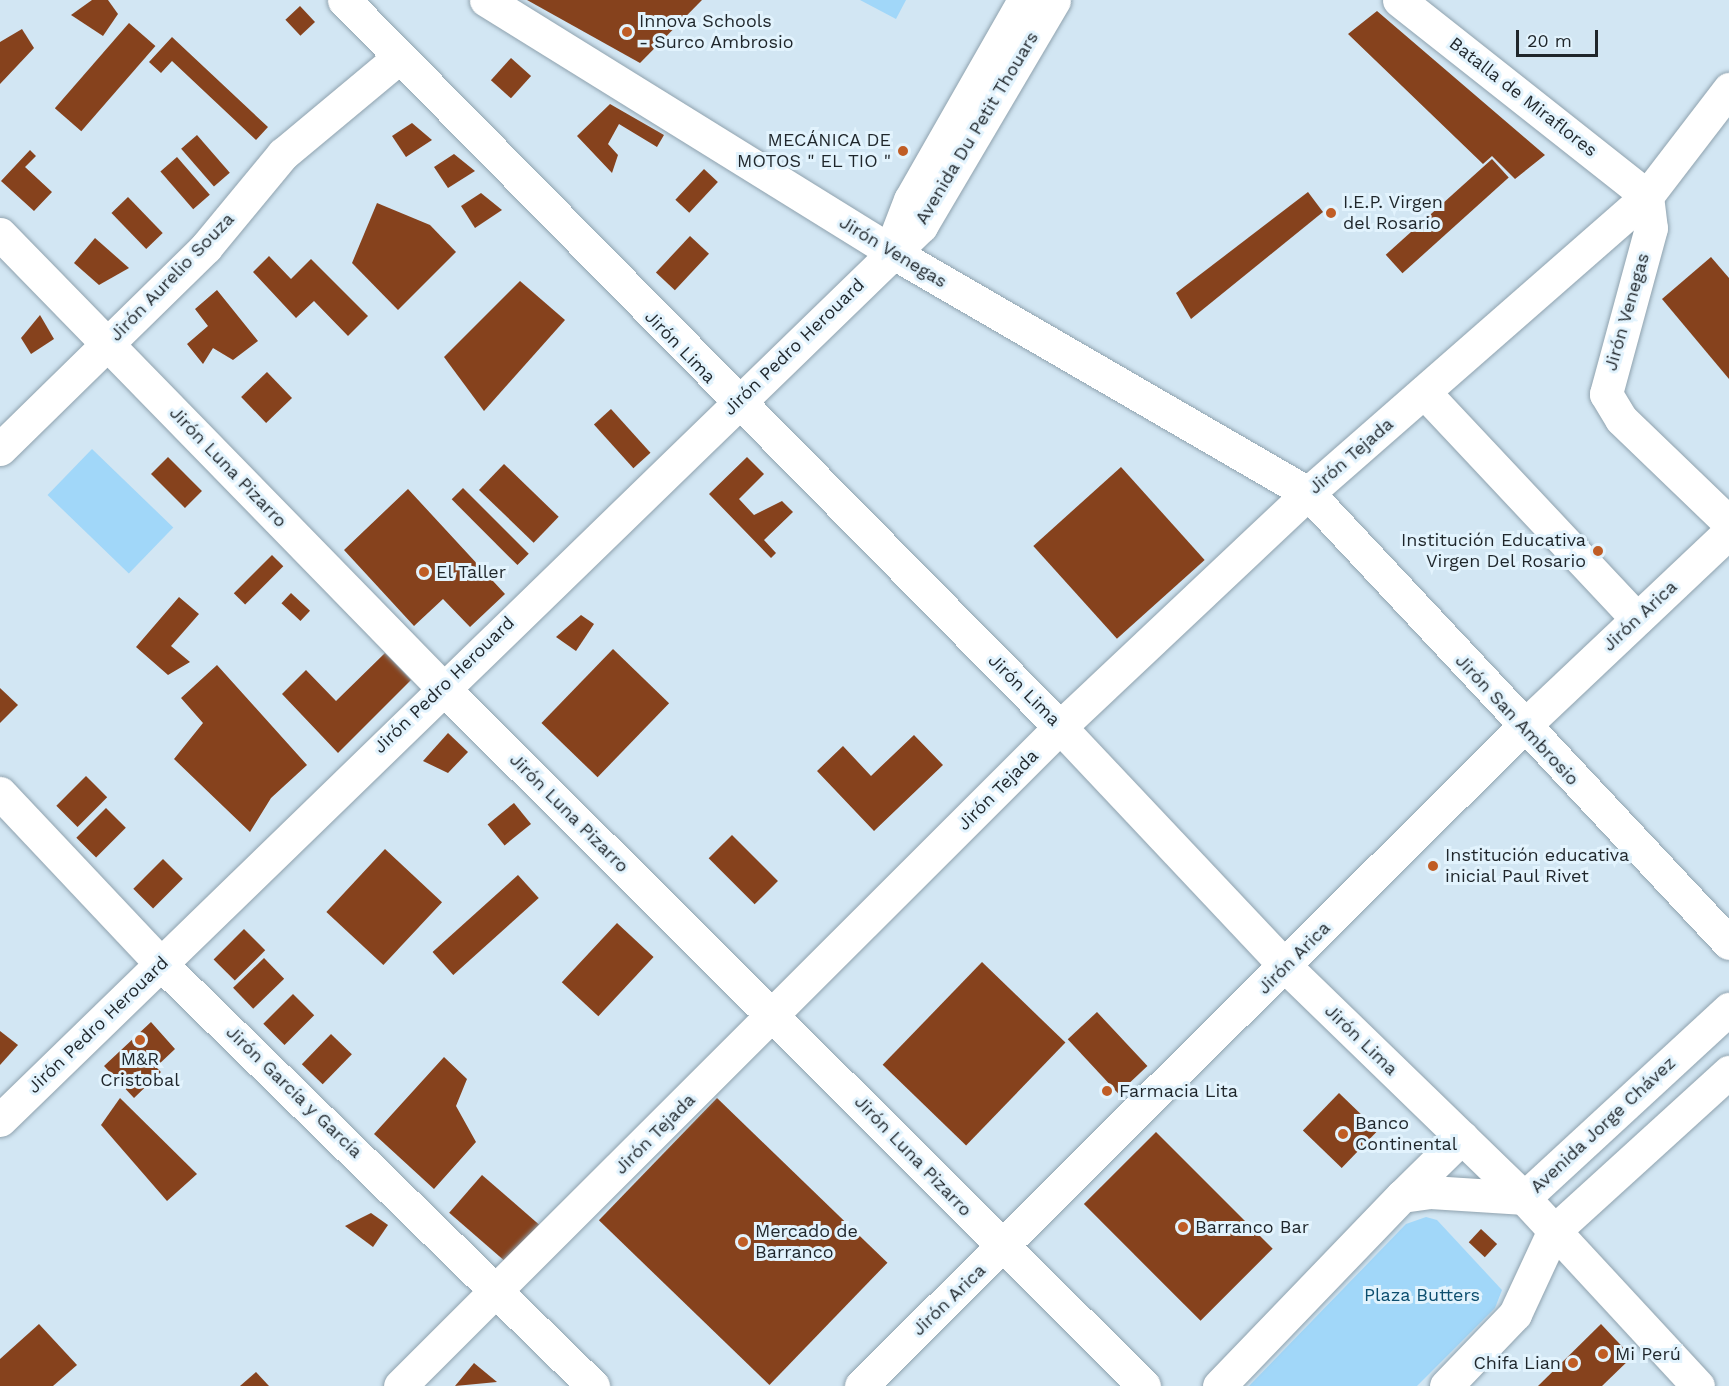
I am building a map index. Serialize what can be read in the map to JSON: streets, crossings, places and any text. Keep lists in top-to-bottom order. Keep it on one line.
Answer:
{"streets":{"street":["Batalla de Miraflores","Avenida Du Petit Thouars","Jirón Venegas","Jirón Aurelio Souza","Jirón Lima","Jirón Pedro Herouard","Jirón Tejada","Jirón Luna Pizarro","Jirón Arica","Jirón San Ambrosio","Jirón García y García","Avenida Jorge Chávez"]},"crossings":[["Batalla de Miraflores","Jirón Venegas"],["Batalla de Miraflores","Jirón Tejada"],["Avenida Du Petit Thouars","Jirón Venegas"],["Avenida Du Petit Thouars","Jirón Pedro Herouard"],["Jirón Venegas","Jirón Pedro Herouard"],["Jirón Venegas","Jirón Tejada"],["Jirón Venegas","Jirón San Ambrosio"],["Jirón Aurelio Souza","Jirón Lima"],["Jirón Aurelio Souza","Jirón Luna Pizarro"],["Jirón Lima","Jirón Pedro Herouard"],["Jirón Lima","Jirón Tejada"],["Jirón Lima","Jirón Arica"],["Jirón Lima","Avenida Jorge Chávez"],["Jirón Pedro Herouard","Jirón Luna Pizarro"],["Jirón Pedro Herouard","Jirón García y García"],["Jirón Tejada","Jirón Luna Pizarro"],["Jirón Tejada","Jirón San Ambrosio"],["Jirón Tejada","Jirón García y García"],["Jirón Luna Pizarro","Jirón Arica"],["Jirón Arica","Jirón San Ambrosio"]],"parks":["Plaza Butters"],"places":["Innova Schools - Surco Ambrosio","MECÁNICA DE MOTOS \" EL TIO \"","I.E.P. Virgen del Rosario","Institución Educativa Virgen Del Rosario","El Taller","Institución educativa inicial Paul Rivet","M&R Cristobal","Farmacia Lita","Banco Continental","Barranco Bar","Mercado de Barranco","Mi Perú","Chifa Lian"],"scale_bar":"20 m"}
